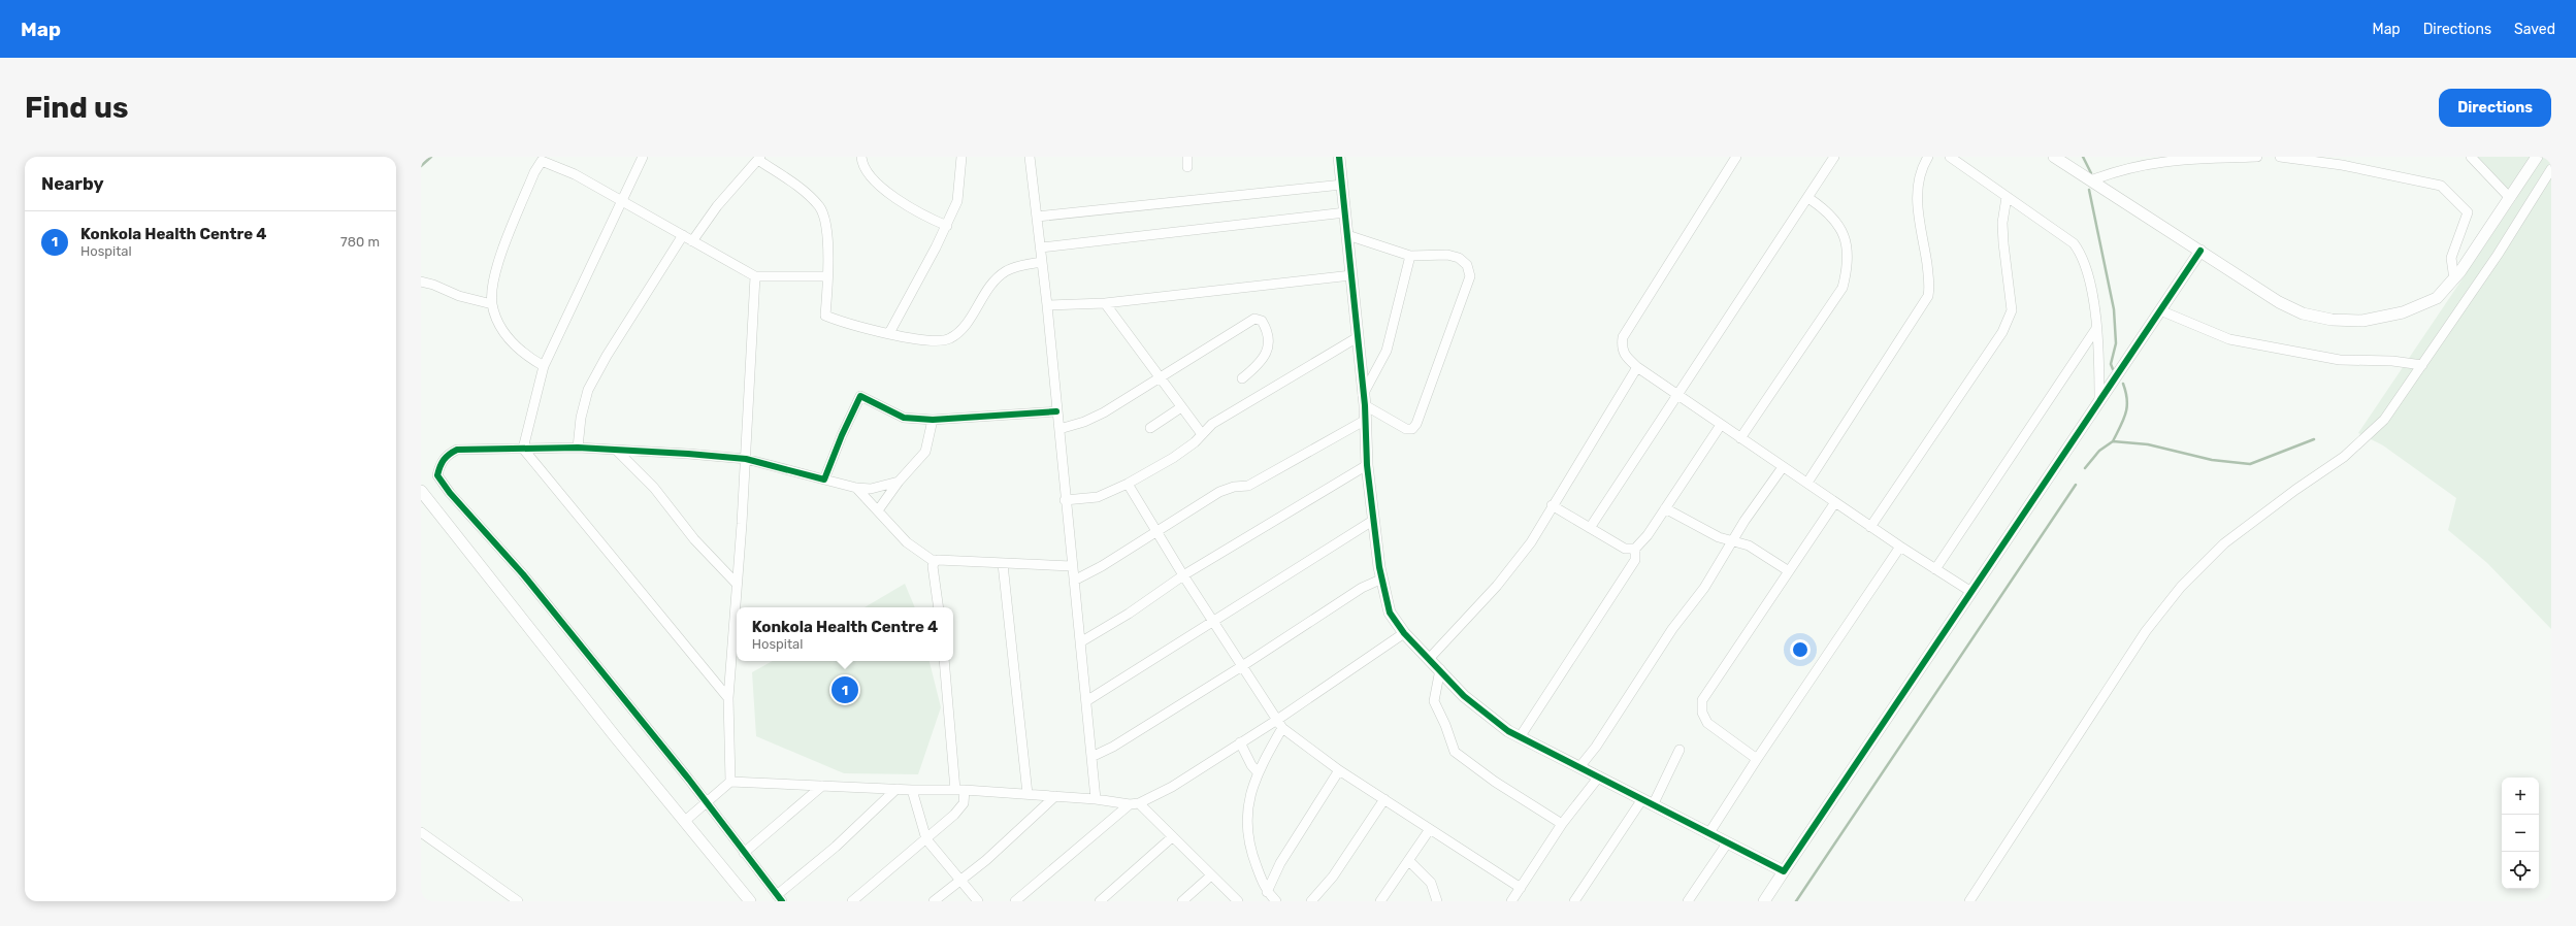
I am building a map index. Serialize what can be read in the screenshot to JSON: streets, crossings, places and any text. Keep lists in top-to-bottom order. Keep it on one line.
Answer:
{"page":{"header":"Map","nav":["Map","Directions","Saved"],"buttons":"Directions","title":"Find us","heading":"Nearby","list":[{"mark":"1","name":"Konkola Health Centre 4","note":"Hospital","value":"780 m"}],"popup":["Konkola Health Centre 4","Hospital"],"pins":"1","map_buttons":["+","−"]}}
